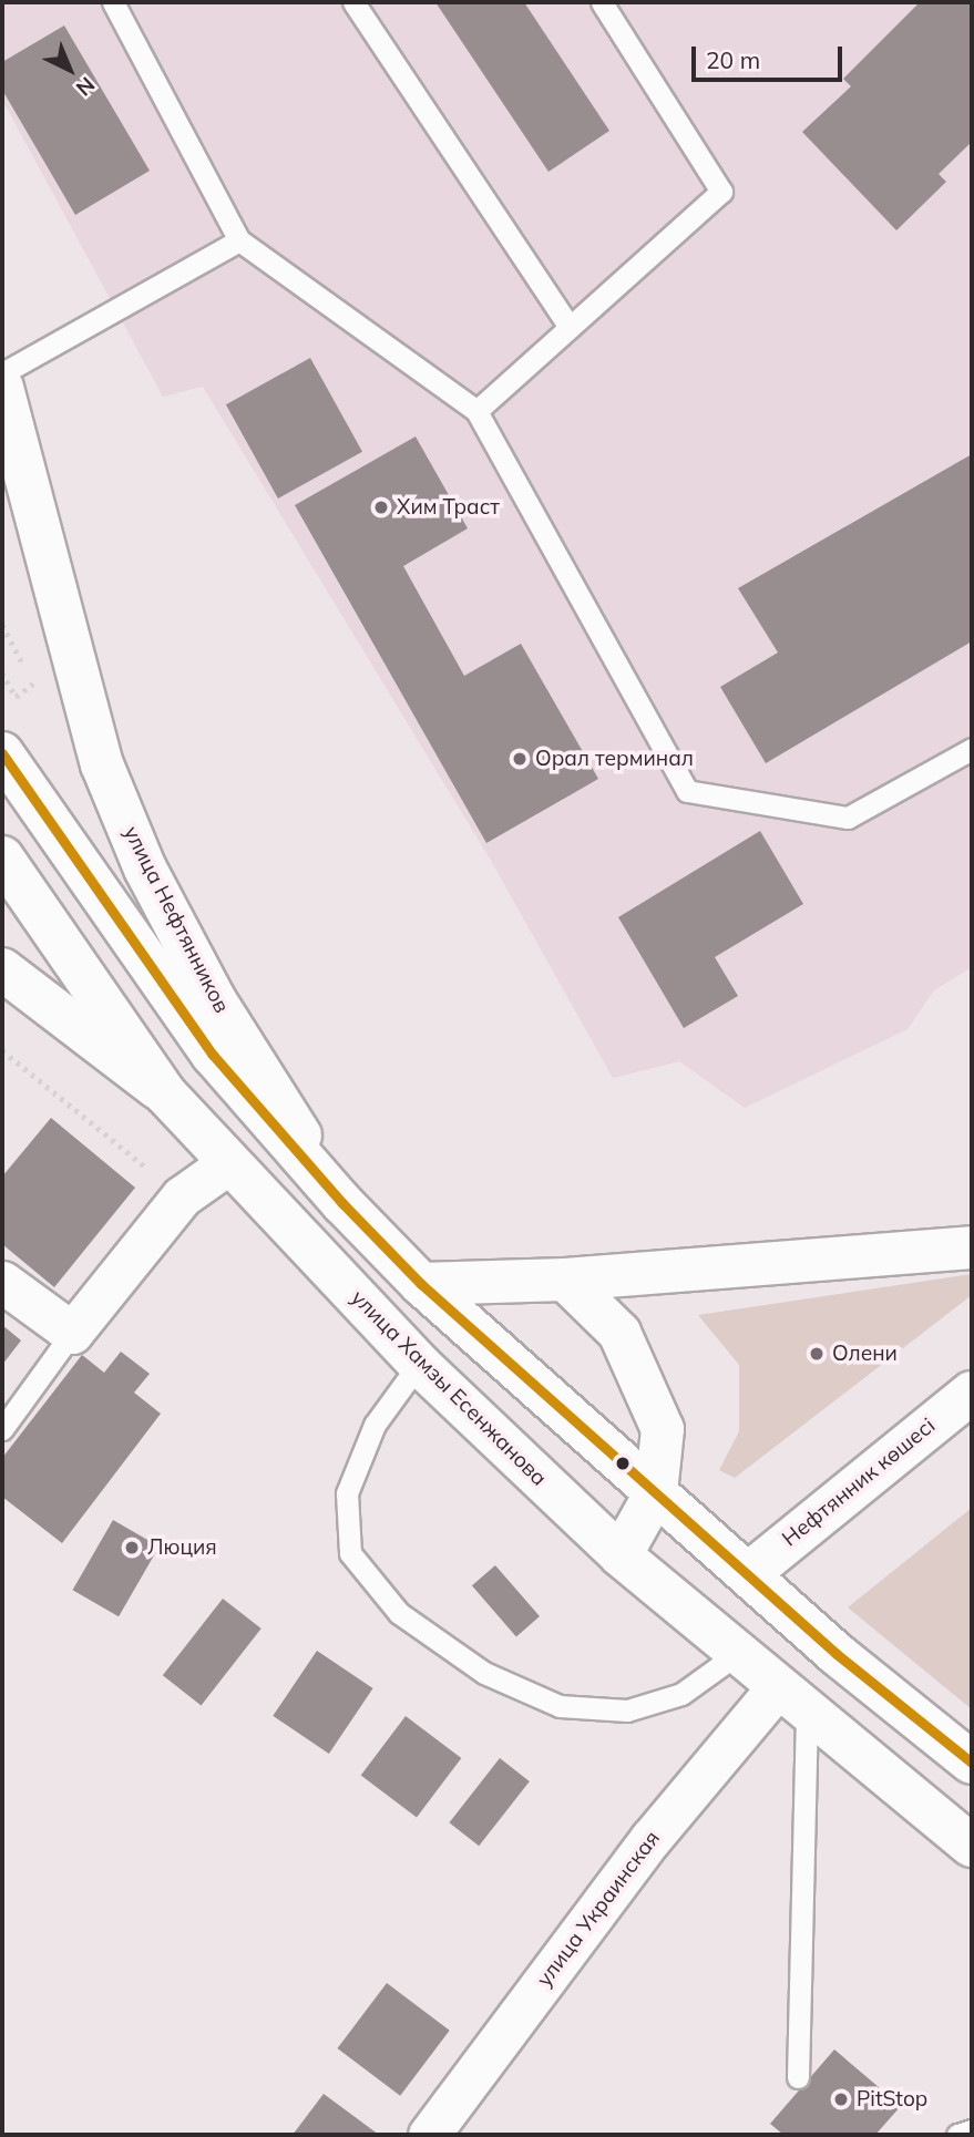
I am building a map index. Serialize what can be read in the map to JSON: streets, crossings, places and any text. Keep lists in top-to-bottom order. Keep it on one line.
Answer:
{"streets":{"main road":["улица Нефтянников","улица Хамзы Есенжанова","Нефтянник көшесі"],"street":["улица Украинская"]},"crossings":[["улица Хамзы Есенжанова","улица Украинская"]],"places":["Хим Траст","Орал терминал","Олени","Люция","PitStop"],"scale_bar":"20 m","north":"bottom right"}
